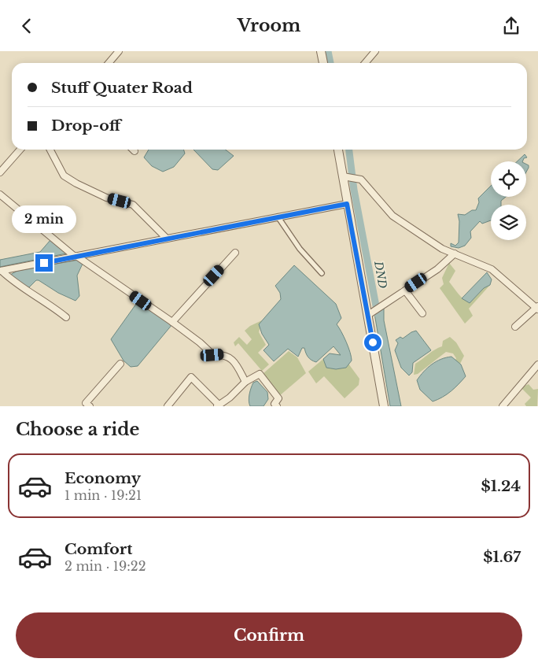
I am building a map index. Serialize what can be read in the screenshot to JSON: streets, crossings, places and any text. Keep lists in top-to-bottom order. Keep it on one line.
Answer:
{"water":["DND"],"page":{"header":"Vroom","banner":["Stuff Quater Road","Drop-off"],"bubble":"2 min","heading":"Choose a ride","list":[{"name":"Economy","note":"1 min · 19:21","value":"$1.24"},{"name":"Comfort","note":"2 min · 19:22","value":"$1.67"}],"buttons":"Confirm"}}
